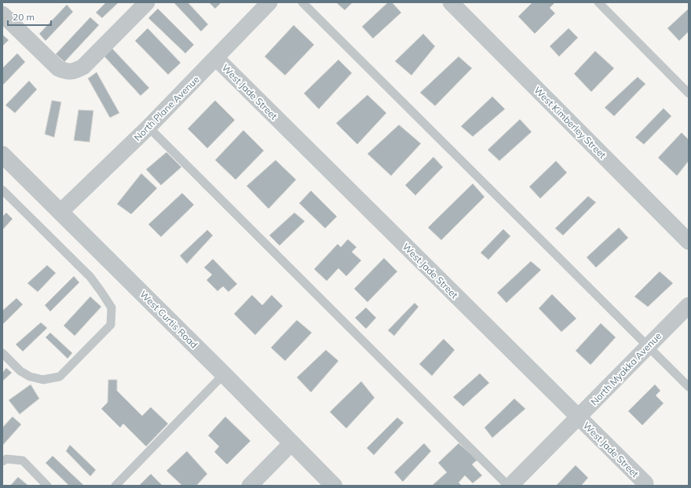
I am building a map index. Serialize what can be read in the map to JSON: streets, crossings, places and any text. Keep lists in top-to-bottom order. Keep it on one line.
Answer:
{"streets":{"street":["West Jade Street","North Plane Avenue","West Kimberley Street","West Curtis Road","North Myakka Avenue"]},"crossings":[["West Jade Street","North Plane Avenue"],["West Jade Street","North Myakka Avenue"],["North Plane Avenue","West Curtis Road"]],"scale_bar":"20 m"}
